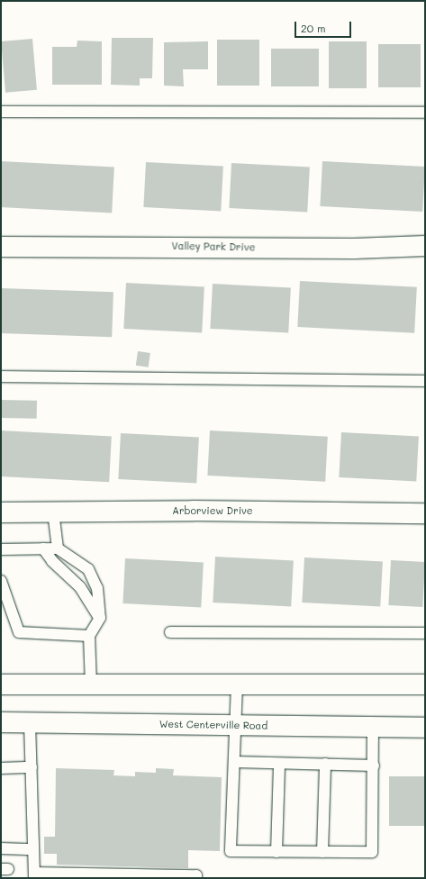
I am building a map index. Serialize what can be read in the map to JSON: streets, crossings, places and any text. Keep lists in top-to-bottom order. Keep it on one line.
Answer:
{"streets":{"main road":["Valley Park Drive","Arborview Drive","West Centerville Road"]},"scale_bar":"20 m"}
